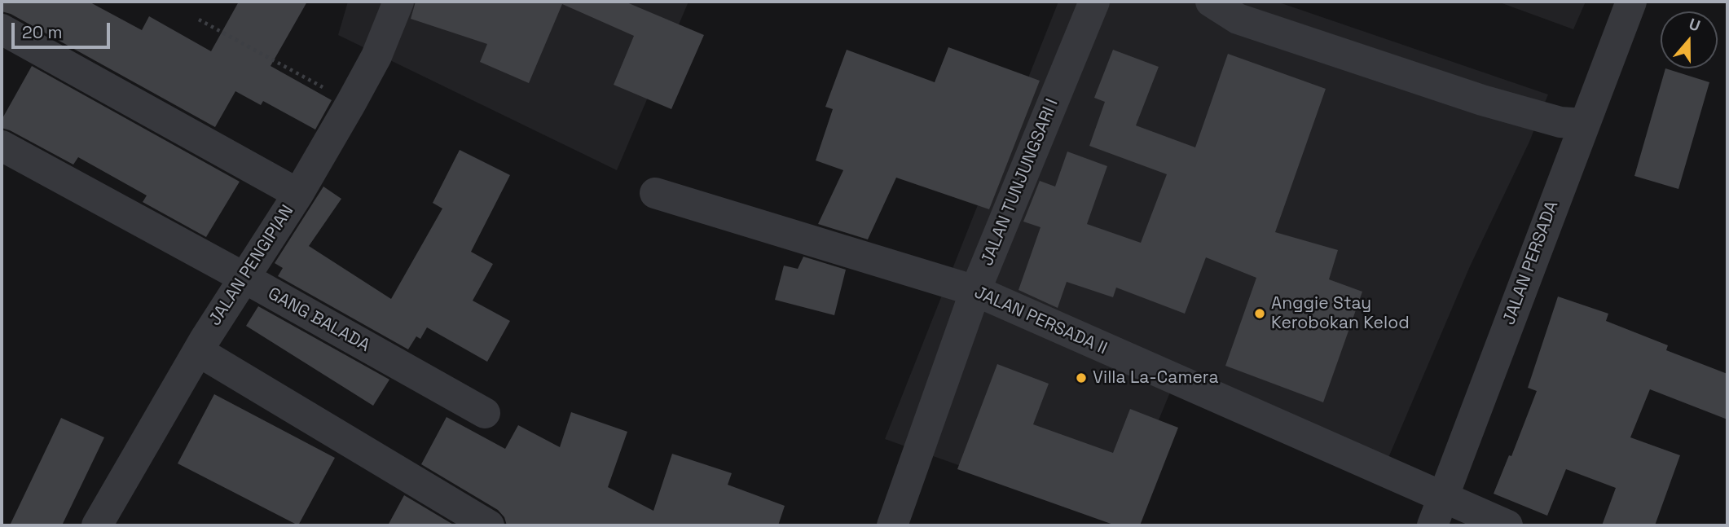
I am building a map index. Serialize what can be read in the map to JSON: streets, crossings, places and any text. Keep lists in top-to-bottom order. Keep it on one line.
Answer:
{"streets":{"street":["JALAN TUNJUNGSARI I","JALAN PERSADA","JALAN PENGIPIAN","GANG BALADA","JALAN PERSADA II"]},"crossings":[["JALAN TUNJUNGSARI I","JALAN PERSADA II"],["JALAN PERSADA","JALAN PERSADA II"],["JALAN PENGIPIAN","GANG BALADA"]],"places":["Anggie Stay Kerobokan Kelod","Villa La-Camera"],"scale_bar":"20 m","north":"top"}
